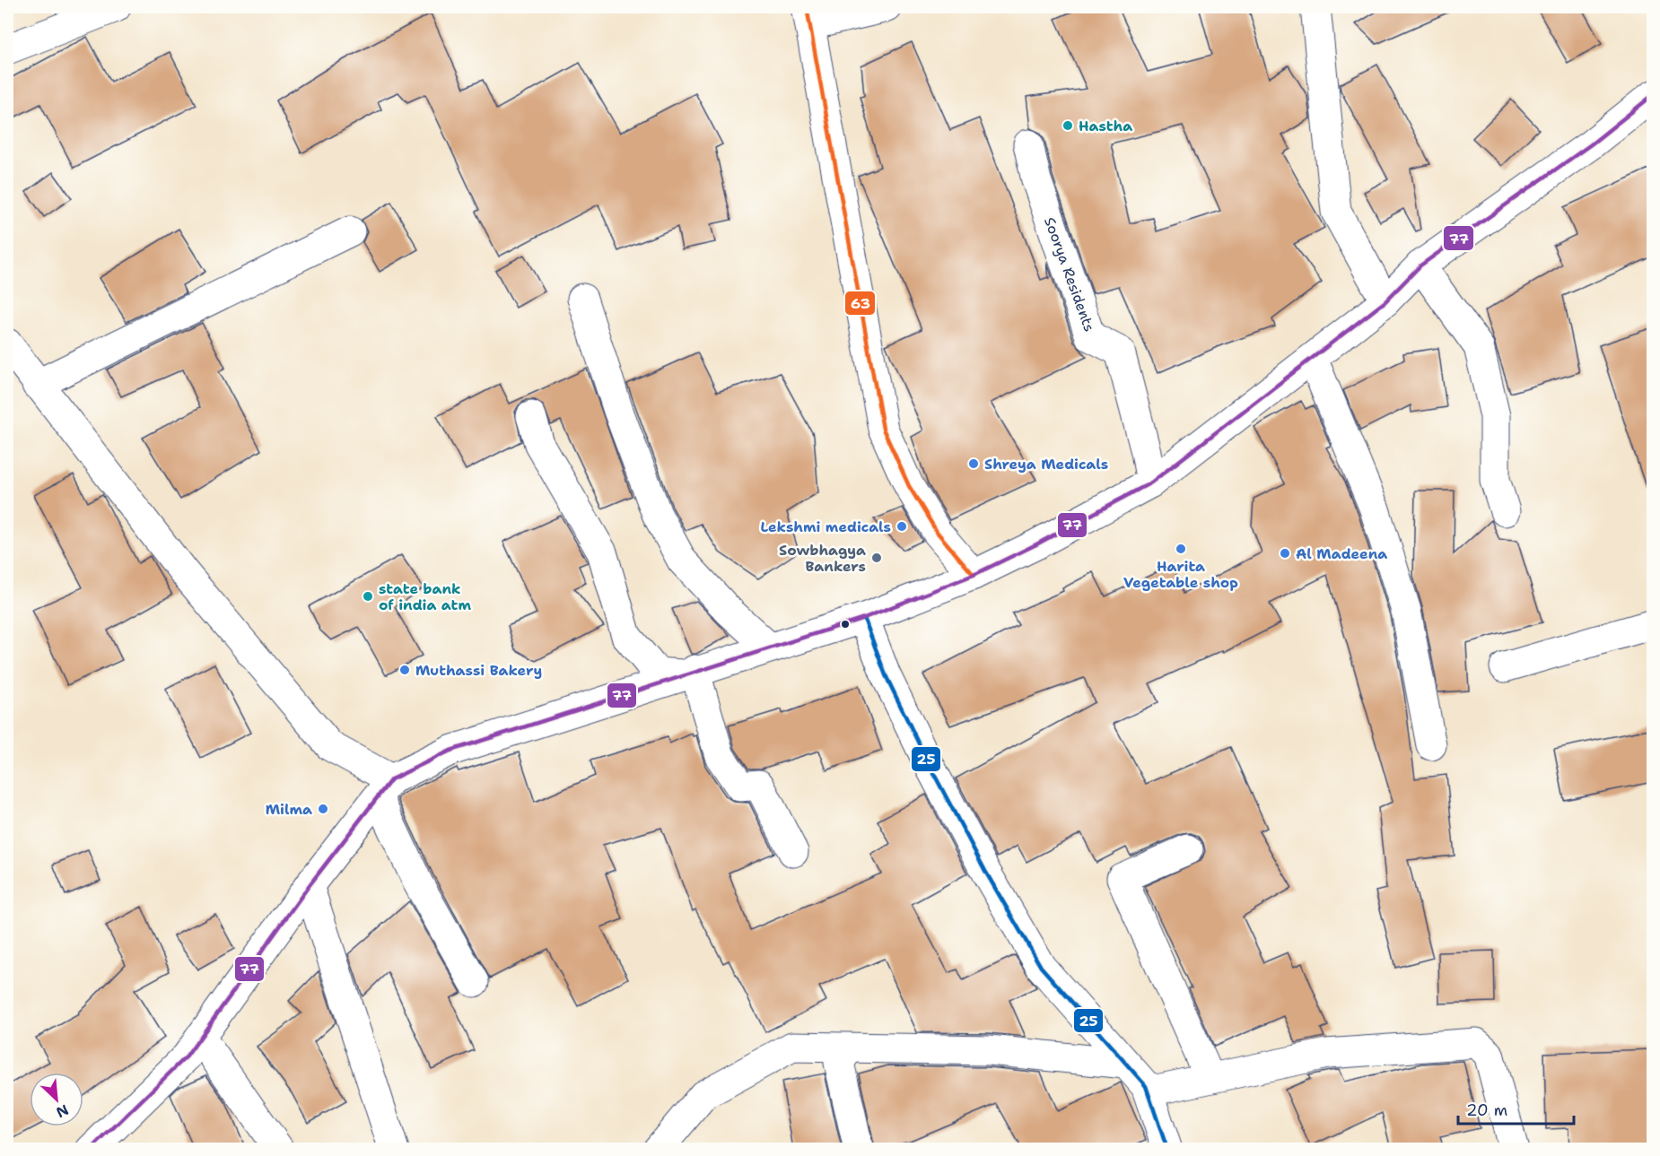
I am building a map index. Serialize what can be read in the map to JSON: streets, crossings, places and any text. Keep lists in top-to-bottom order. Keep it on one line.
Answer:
{"streets":{"street":["Soorya Residents"]},"places":["Hastha","Shreya Medicals","Lekshmi medicals","Harita Vegetable shop","Al Madeena","Sowbhagya Bankers","state bank of india atm","Muthassi Bakery","Milma"],"lines":["transit line 63","transit line 77","transit line 25"],"scale_bar":"20 m","north":"bottom right"}
